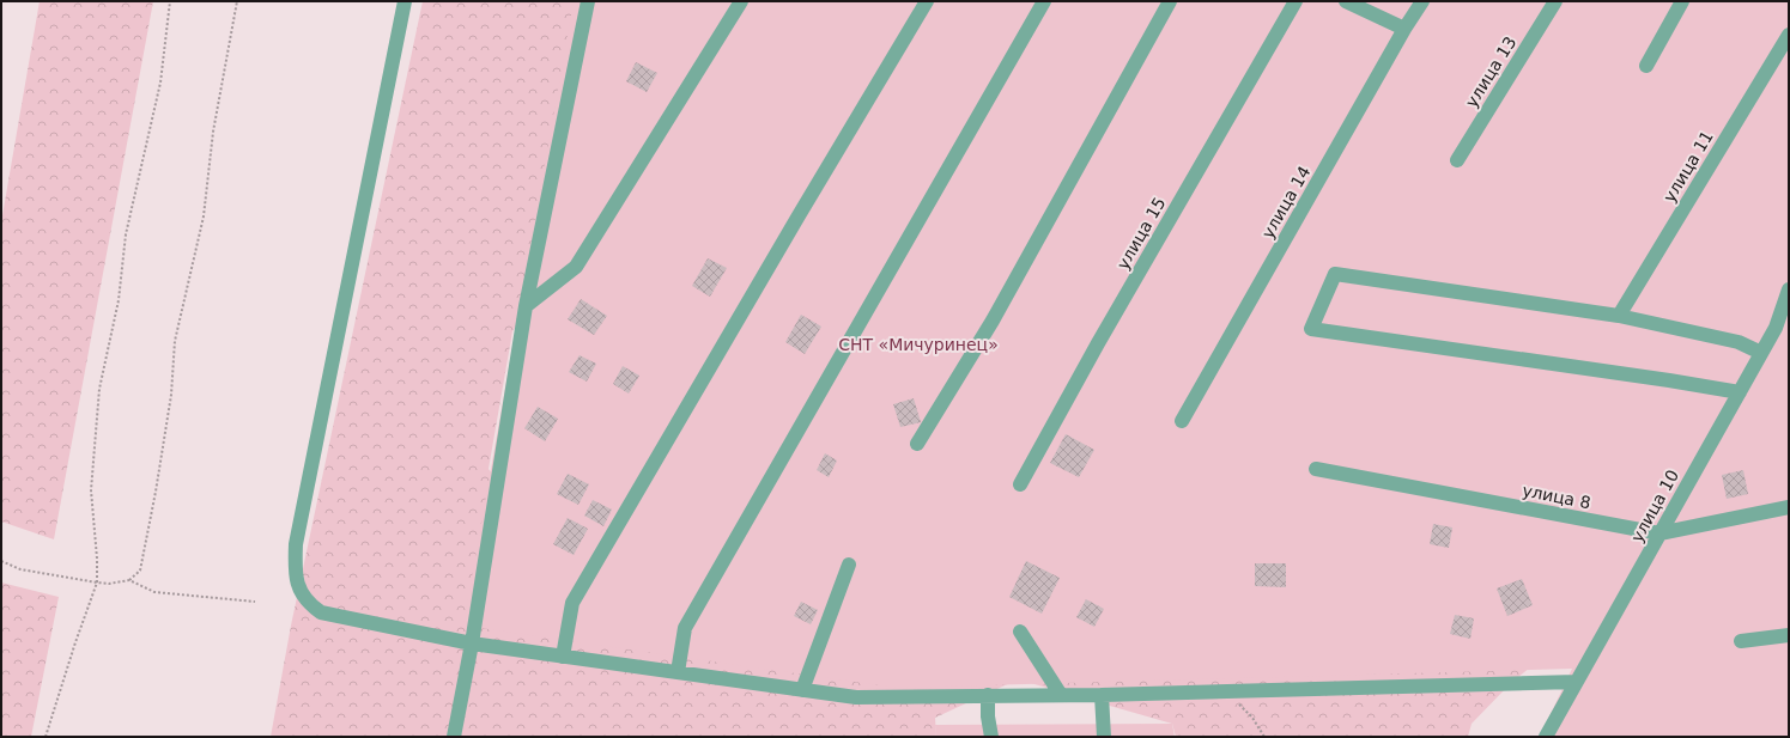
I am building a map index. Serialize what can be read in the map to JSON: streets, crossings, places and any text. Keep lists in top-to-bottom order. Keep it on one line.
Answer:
{"streets":{"street":["улица 13","улица 11","улица 14","улица 15","улица 8","улица 10"]},"crossings":[["улица 8","улица 10"]],"parks":["СНТ «Мичуринец»"]}
